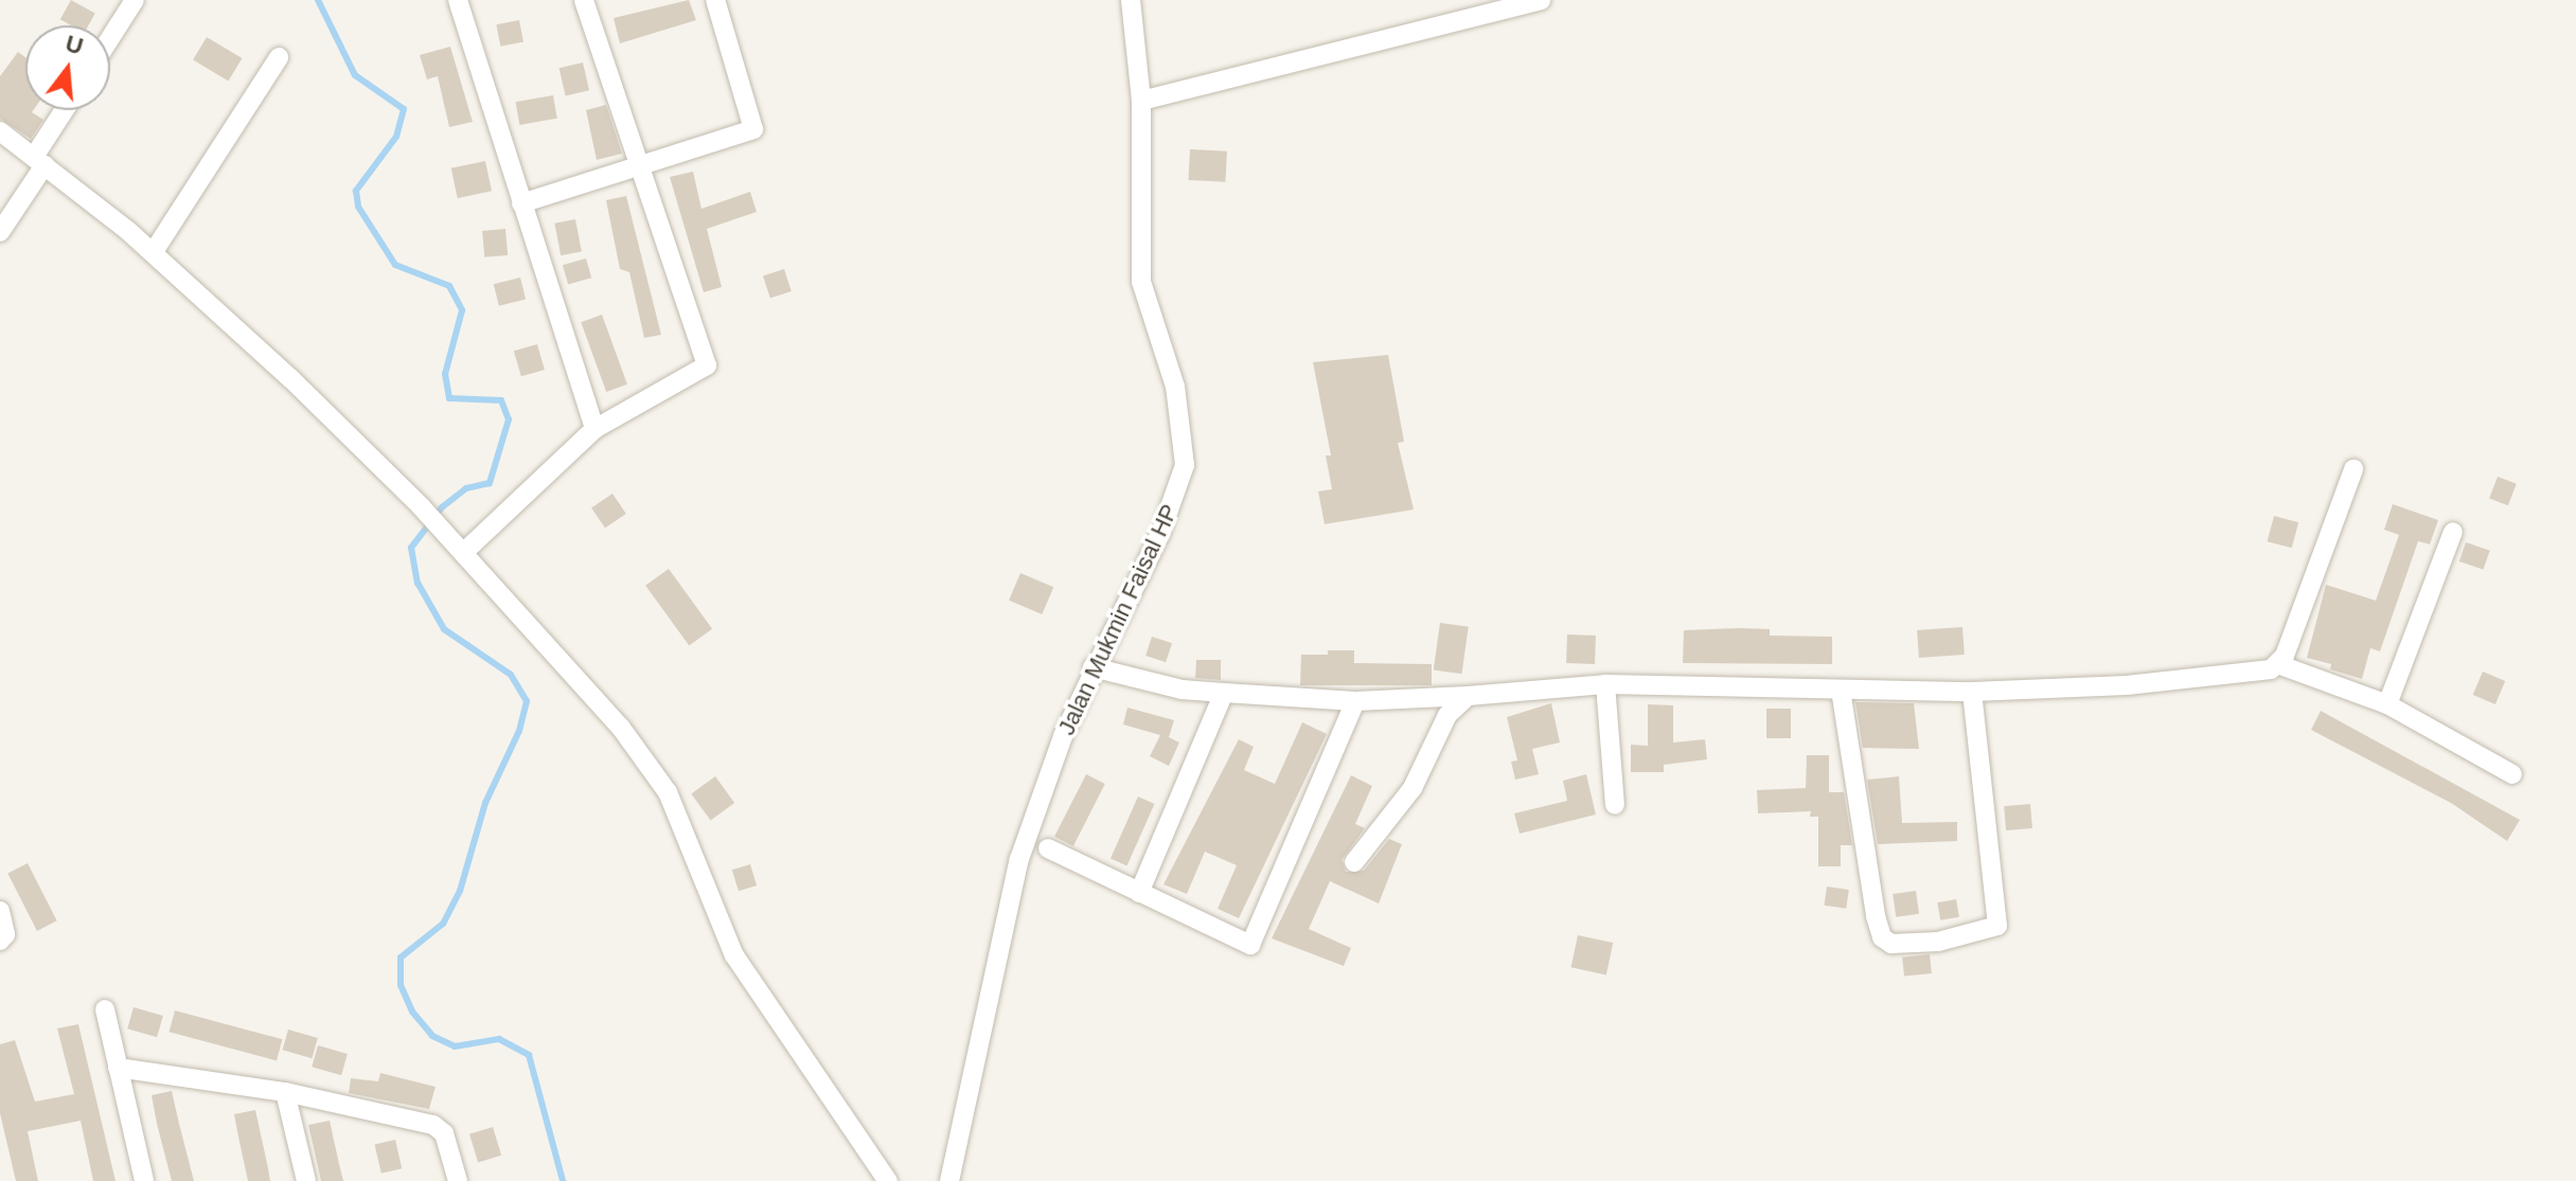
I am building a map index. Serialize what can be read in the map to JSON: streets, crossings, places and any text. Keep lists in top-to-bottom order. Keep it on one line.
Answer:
{"streets":{"street":["Jalan Mukmin Faisal HP"]},"north":"top"}
